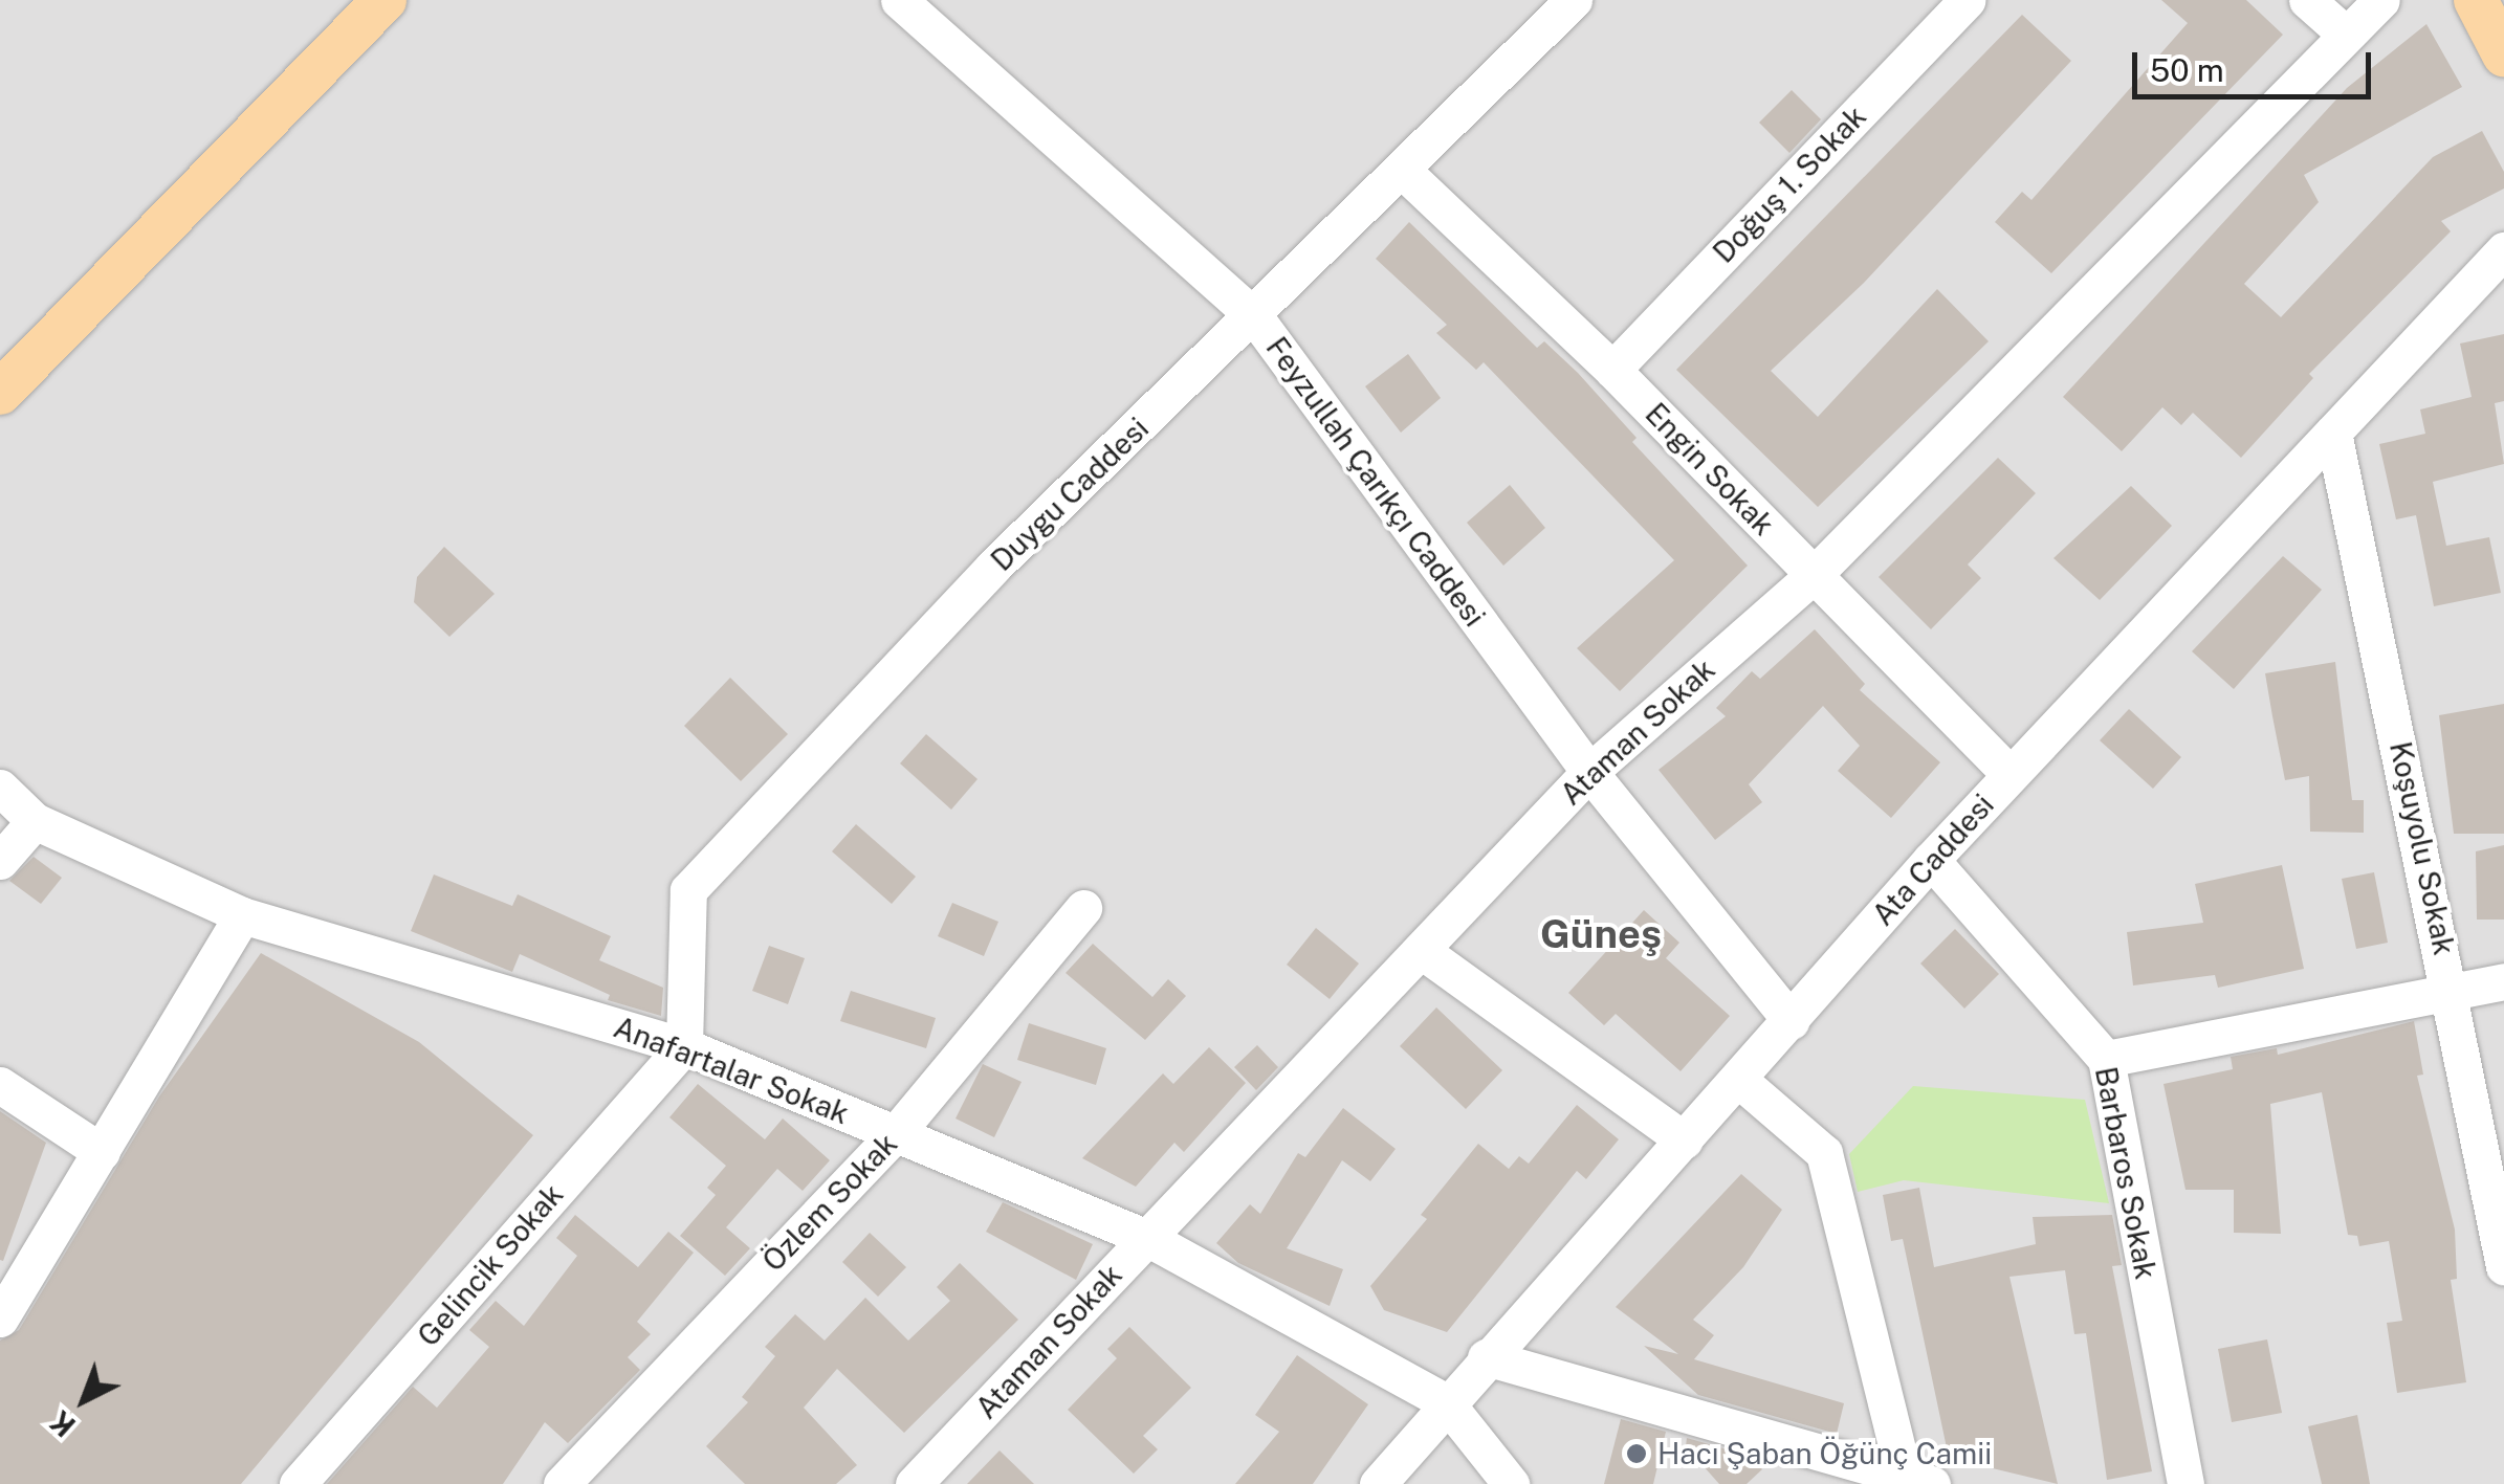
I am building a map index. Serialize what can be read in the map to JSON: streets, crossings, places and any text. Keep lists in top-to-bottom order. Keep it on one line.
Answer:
{"streets":{"street":["Doğuş 1. Sokak","Engin Sokak","Feyzullah Çarıkçı Caddesi","Duygu Caddesi","Ataman Sokak","Koşuyolu Sokak","Ata Caddesi","Anafartalar Sokak","Barbaros Sokak","Özlem Sokak","Gelincik Sokak"]},"crossings":[["Doğuş 1. Sokak","Engin Sokak"],["Engin Sokak","Duygu Caddesi"],["Engin Sokak","Ataman Sokak"],["Engin Sokak","Ata Caddesi"],["Feyzullah Çarıkçı Caddesi","Duygu Caddesi"],["Feyzullah Çarıkçı Caddesi","Ataman Sokak"],["Feyzullah Çarıkçı Caddesi","Ata Caddesi"],["Duygu Caddesi","Anafartalar Sokak"],["Duygu Caddesi","Gelincik Sokak"],["Ataman Sokak","Anafartalar Sokak"],["Koşuyolu Sokak","Ata Caddesi"],["Ata Caddesi","Anafartalar Sokak"],["Ata Caddesi","Barbaros Sokak"],["Anafartalar Sokak","Özlem Sokak"],["Anafartalar Sokak","Gelincik Sokak"]],"districts":["Güneş"],"places":["Hacı Şaban Öğünç Camii"],"scale_bar":"50 m","north":"bottom left"}
